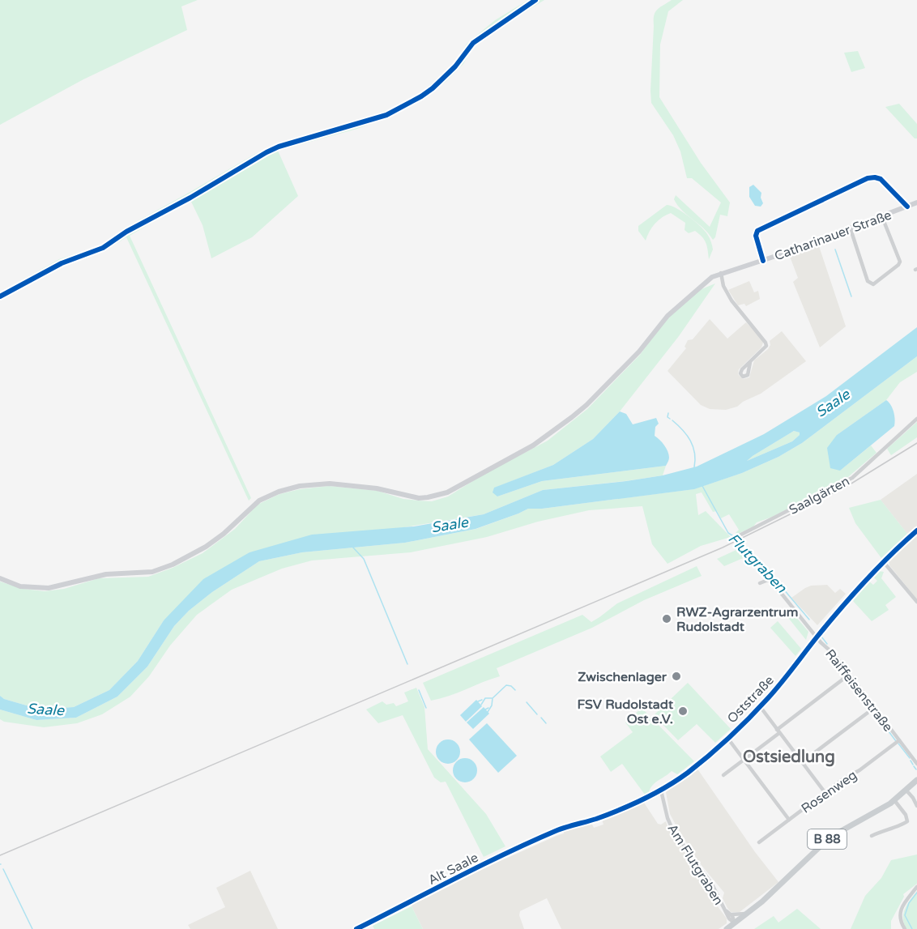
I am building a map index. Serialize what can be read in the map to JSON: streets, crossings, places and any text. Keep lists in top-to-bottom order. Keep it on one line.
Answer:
{"streets":{"main road":["Catharinauer Straße","Oststraße","B 88","Alt Saale"],"street":["Saalgärten","Raiffeisenstraße","Rosenweg","Am Flutgraben"]},"crossings":[["Raiffeisenstraße","Oststraße"],["Raiffeisenstraße","Rosenweg"],["Oststraße","Am Flutgraben"],["Oststraße","Alt Saale"],["B 88","Am Flutgraben"]],"districts":["Ostsiedlung"],"water":["Saale","Flutgraben"],"places":["RWZ-Agrarzentrum Rudolstadt","Zwischenlager","FSV Rudolstadt Ost e.V."]}
